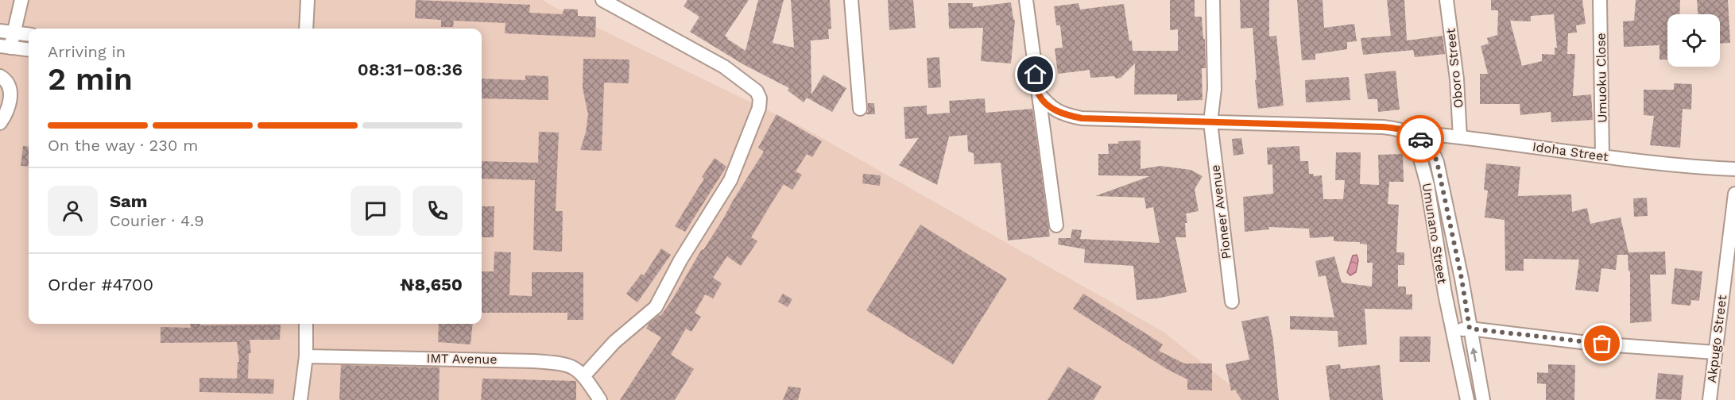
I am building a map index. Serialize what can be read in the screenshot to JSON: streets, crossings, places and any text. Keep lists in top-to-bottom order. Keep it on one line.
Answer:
{"streets":{"street":["Oboro Street","Umuoku Close","Idoha Street","Pioneer Avenue","Umunano Street","Akpugo Street","IMT Avenue"]},"crossings":[["Oboro Street","Idoha Street"],["Umuoku Close","Idoha Street"],["Idoha Street","Pioneer Avenue"],["Idoha Street","Umunano Street"]],"page":{"heading":["2 min","Arriving in","08:31–08:36"],"panel":["Sam","Courier · 4.9","Order #4700","₦8,650"],"bar":"On the way · 230 m"}}
